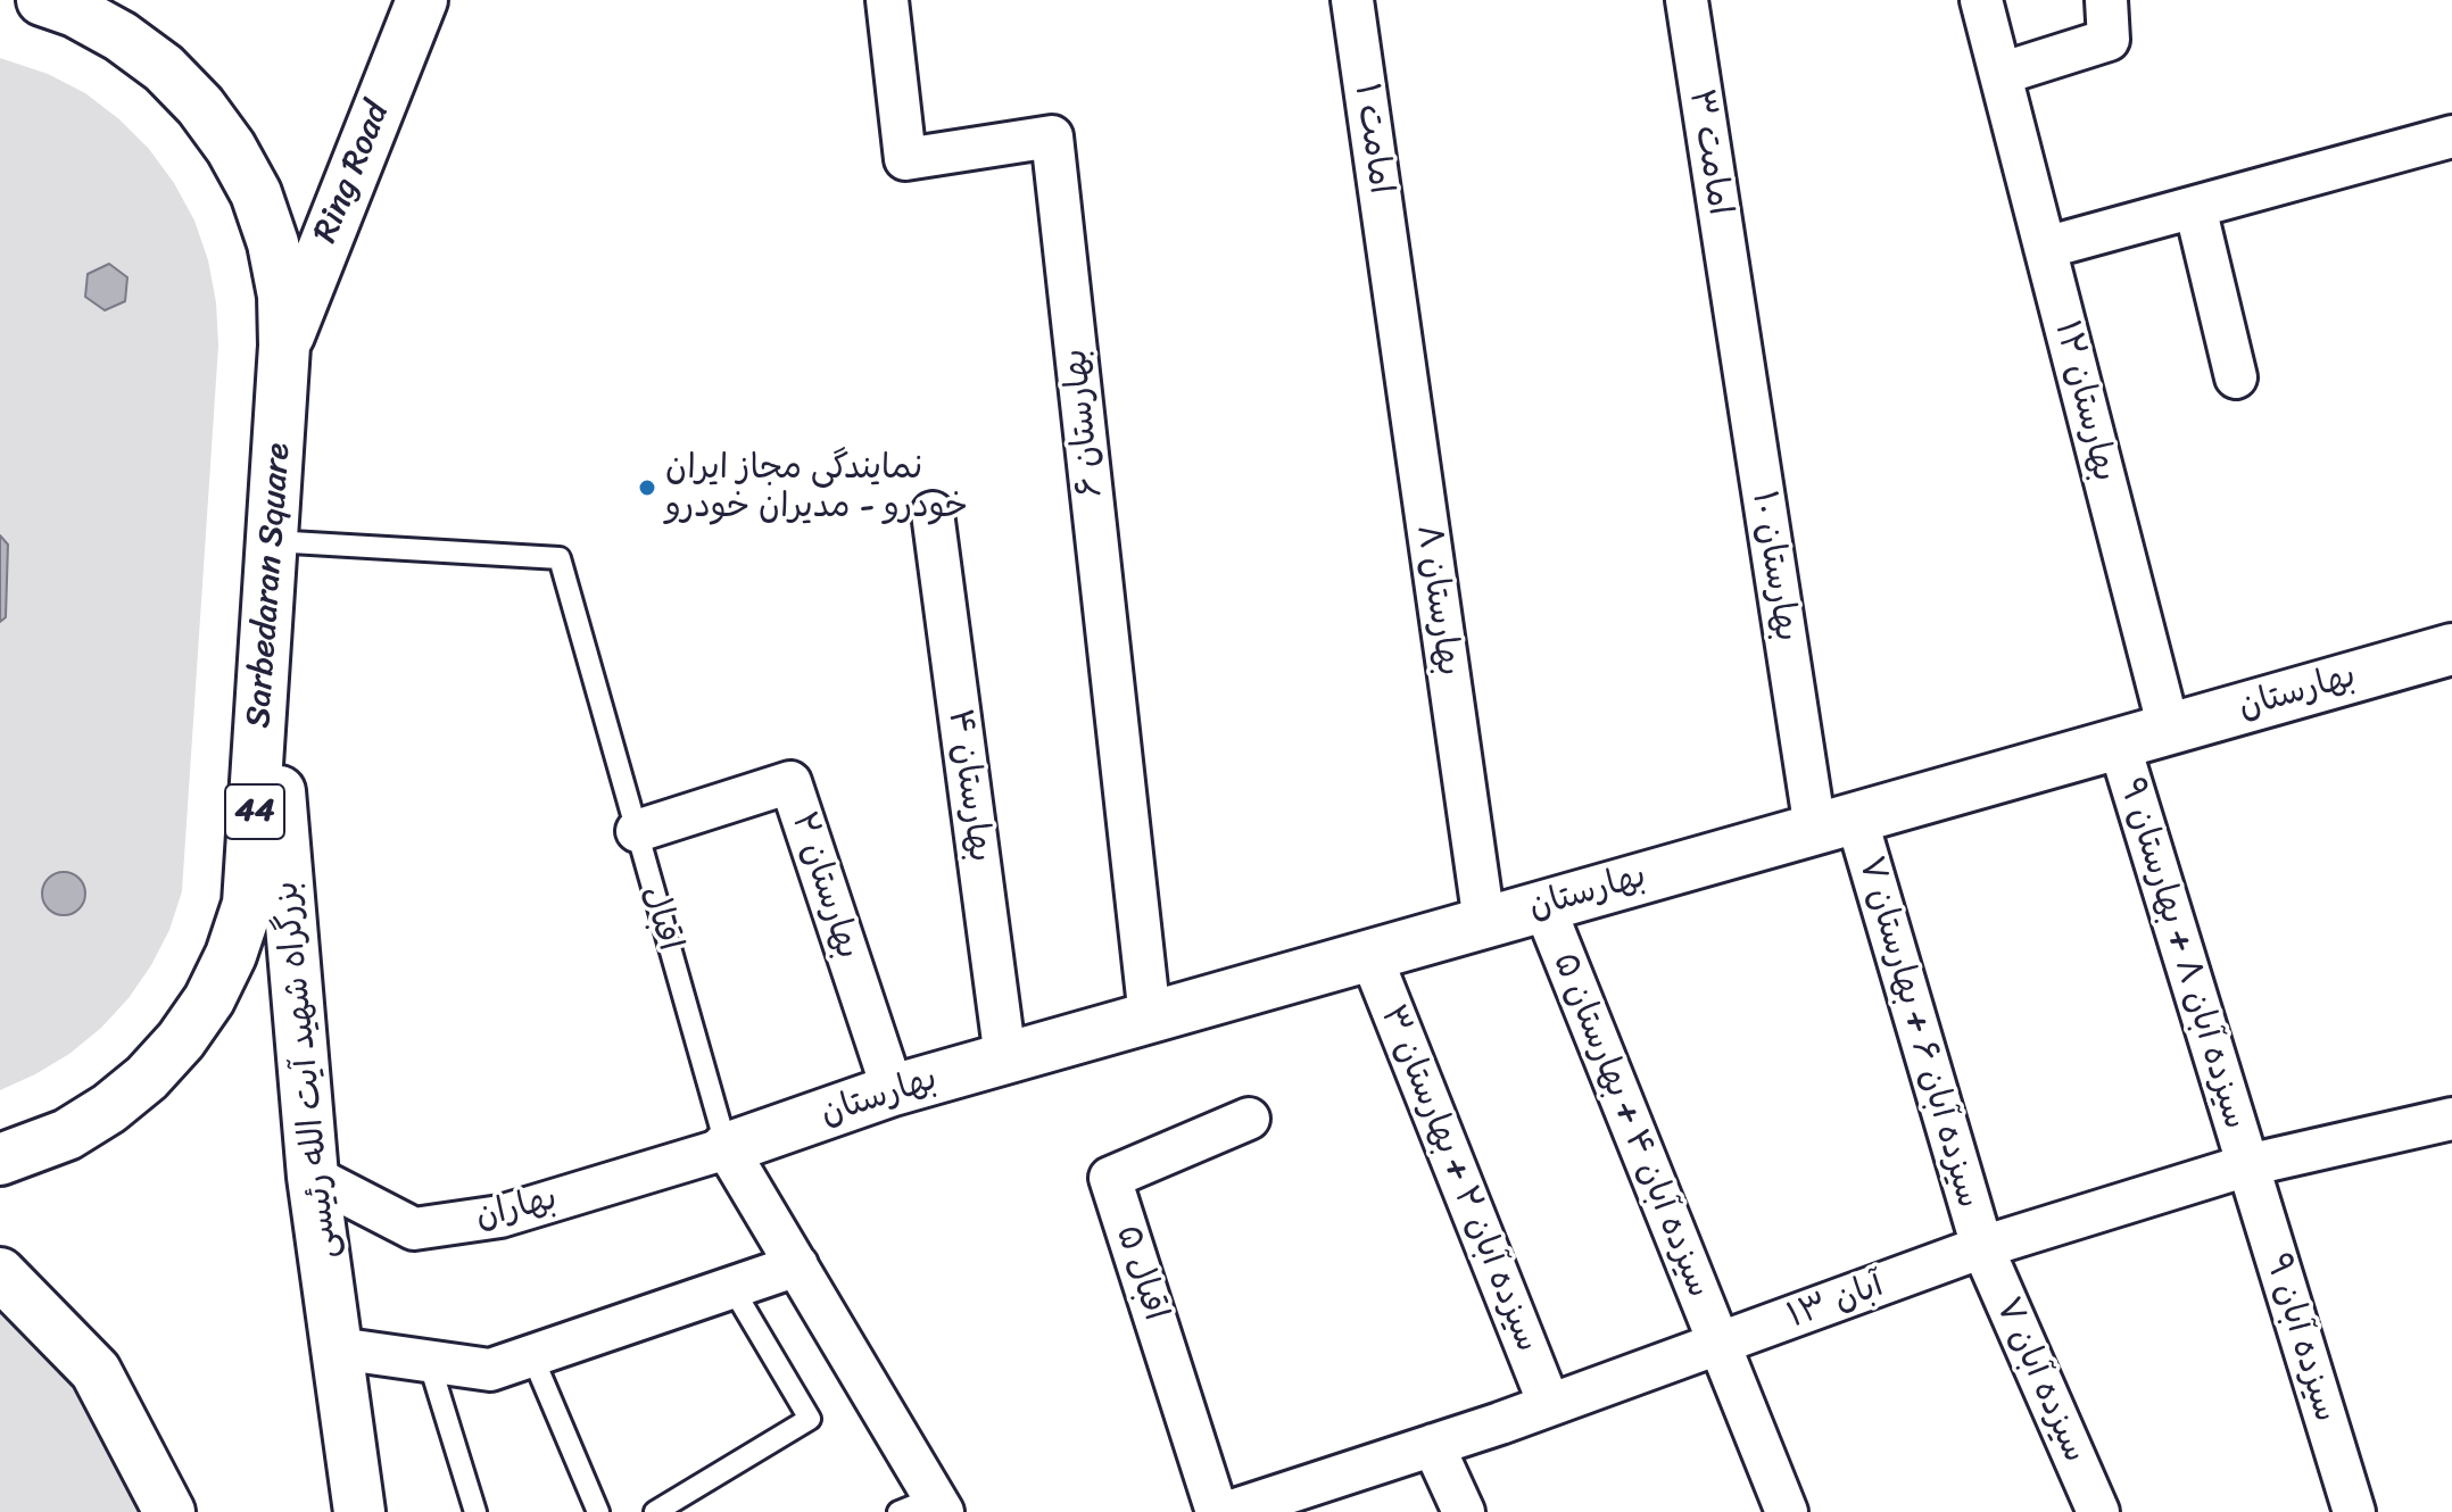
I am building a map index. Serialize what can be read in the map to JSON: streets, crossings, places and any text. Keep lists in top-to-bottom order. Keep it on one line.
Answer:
{"streets":{"main road":["Ring Road","Sarbedaran Square","بهارستان","44","بزرگراه شهید آیت الله رئیسی"],"street":["امامت ۱","امامت ۳","بهارستان ۱۲","بهارستان ۶","بهارستان ۱۰","بهارستان ۸","بهارستان ۴","بهارستان ۲","اقبال","سیزده آبان ۸ + بهارستان ۹","سیزده آبان ۶ + بهارستان ۷","سیزده آبان ۴ + بهارستان ۵","سیزده آبان ۲ + بهارستان ۳","بهاران","اقبال ۵","۱۳ آبان","سیزده آبان ۹","سیزده آبان ۷"]},"crossings":[["امامت ۱","بهارستان ۸"],["امامت ۳","بهارستان ۱۰"],["Ring Road","Sarbedaran Square"],["بهارستان ۱۲","بهارستان"],["بهارستان ۶","بهارستان"],["بهارستان ۱۰","بهارستان"],["بهارستان ۱۰","سیزده آبان ۶ + بهارستان ۷"],["Sarbedaran Square","اقبال"],["Sarbedaran Square","بزرگراه شهید آیت الله رئیسی"],["بهارستان ۸","بهارستان"],["بهارستان","بهارستان ۴"],["بهارستان","بهارستان ۲"],["بهارستان","اقبال"],["بهارستان","سیزده آبان ۸ + بهارستان ۹"],["بهارستان","سیزده آبان ۶ + بهارستان ۷"],["بهارستان","سیزده آبان ۴ + بهارستان ۵"],["بهارستان","سیزده آبان ۲ + بهارستان ۳"],["بهارستان","بهاران"],["بهارستان ۲","اقبال"],["اقبال","بهاران"],["سیزده آبان ۸ + بهارستان ۹","۱۳ آبان"],["سیزده آبان ۸ + بهارستان ۹","سیزده آبان ۹"],["سیزده آبان ۶ + بهارستان ۷","۱۳ آبان"],["سیزده آبان ۶ + بهارستان ۷","سیزده آبان ۷"],["بزرگراه شهید آیت الله رئیسی","بهاران"],["سیزده آبان ۴ + بهارستان ۵","۱۳ آبان"],["سیزده آبان ۲ + بهارستان ۳","۱۳ آبان"],["۱۳ آبان","سیزده آبان ۹"],["۱۳ آبان","سیزده آبان ۷"]],"places":["نمایندگی مجاز ایران خودرو - مدیران خودرو"]}
